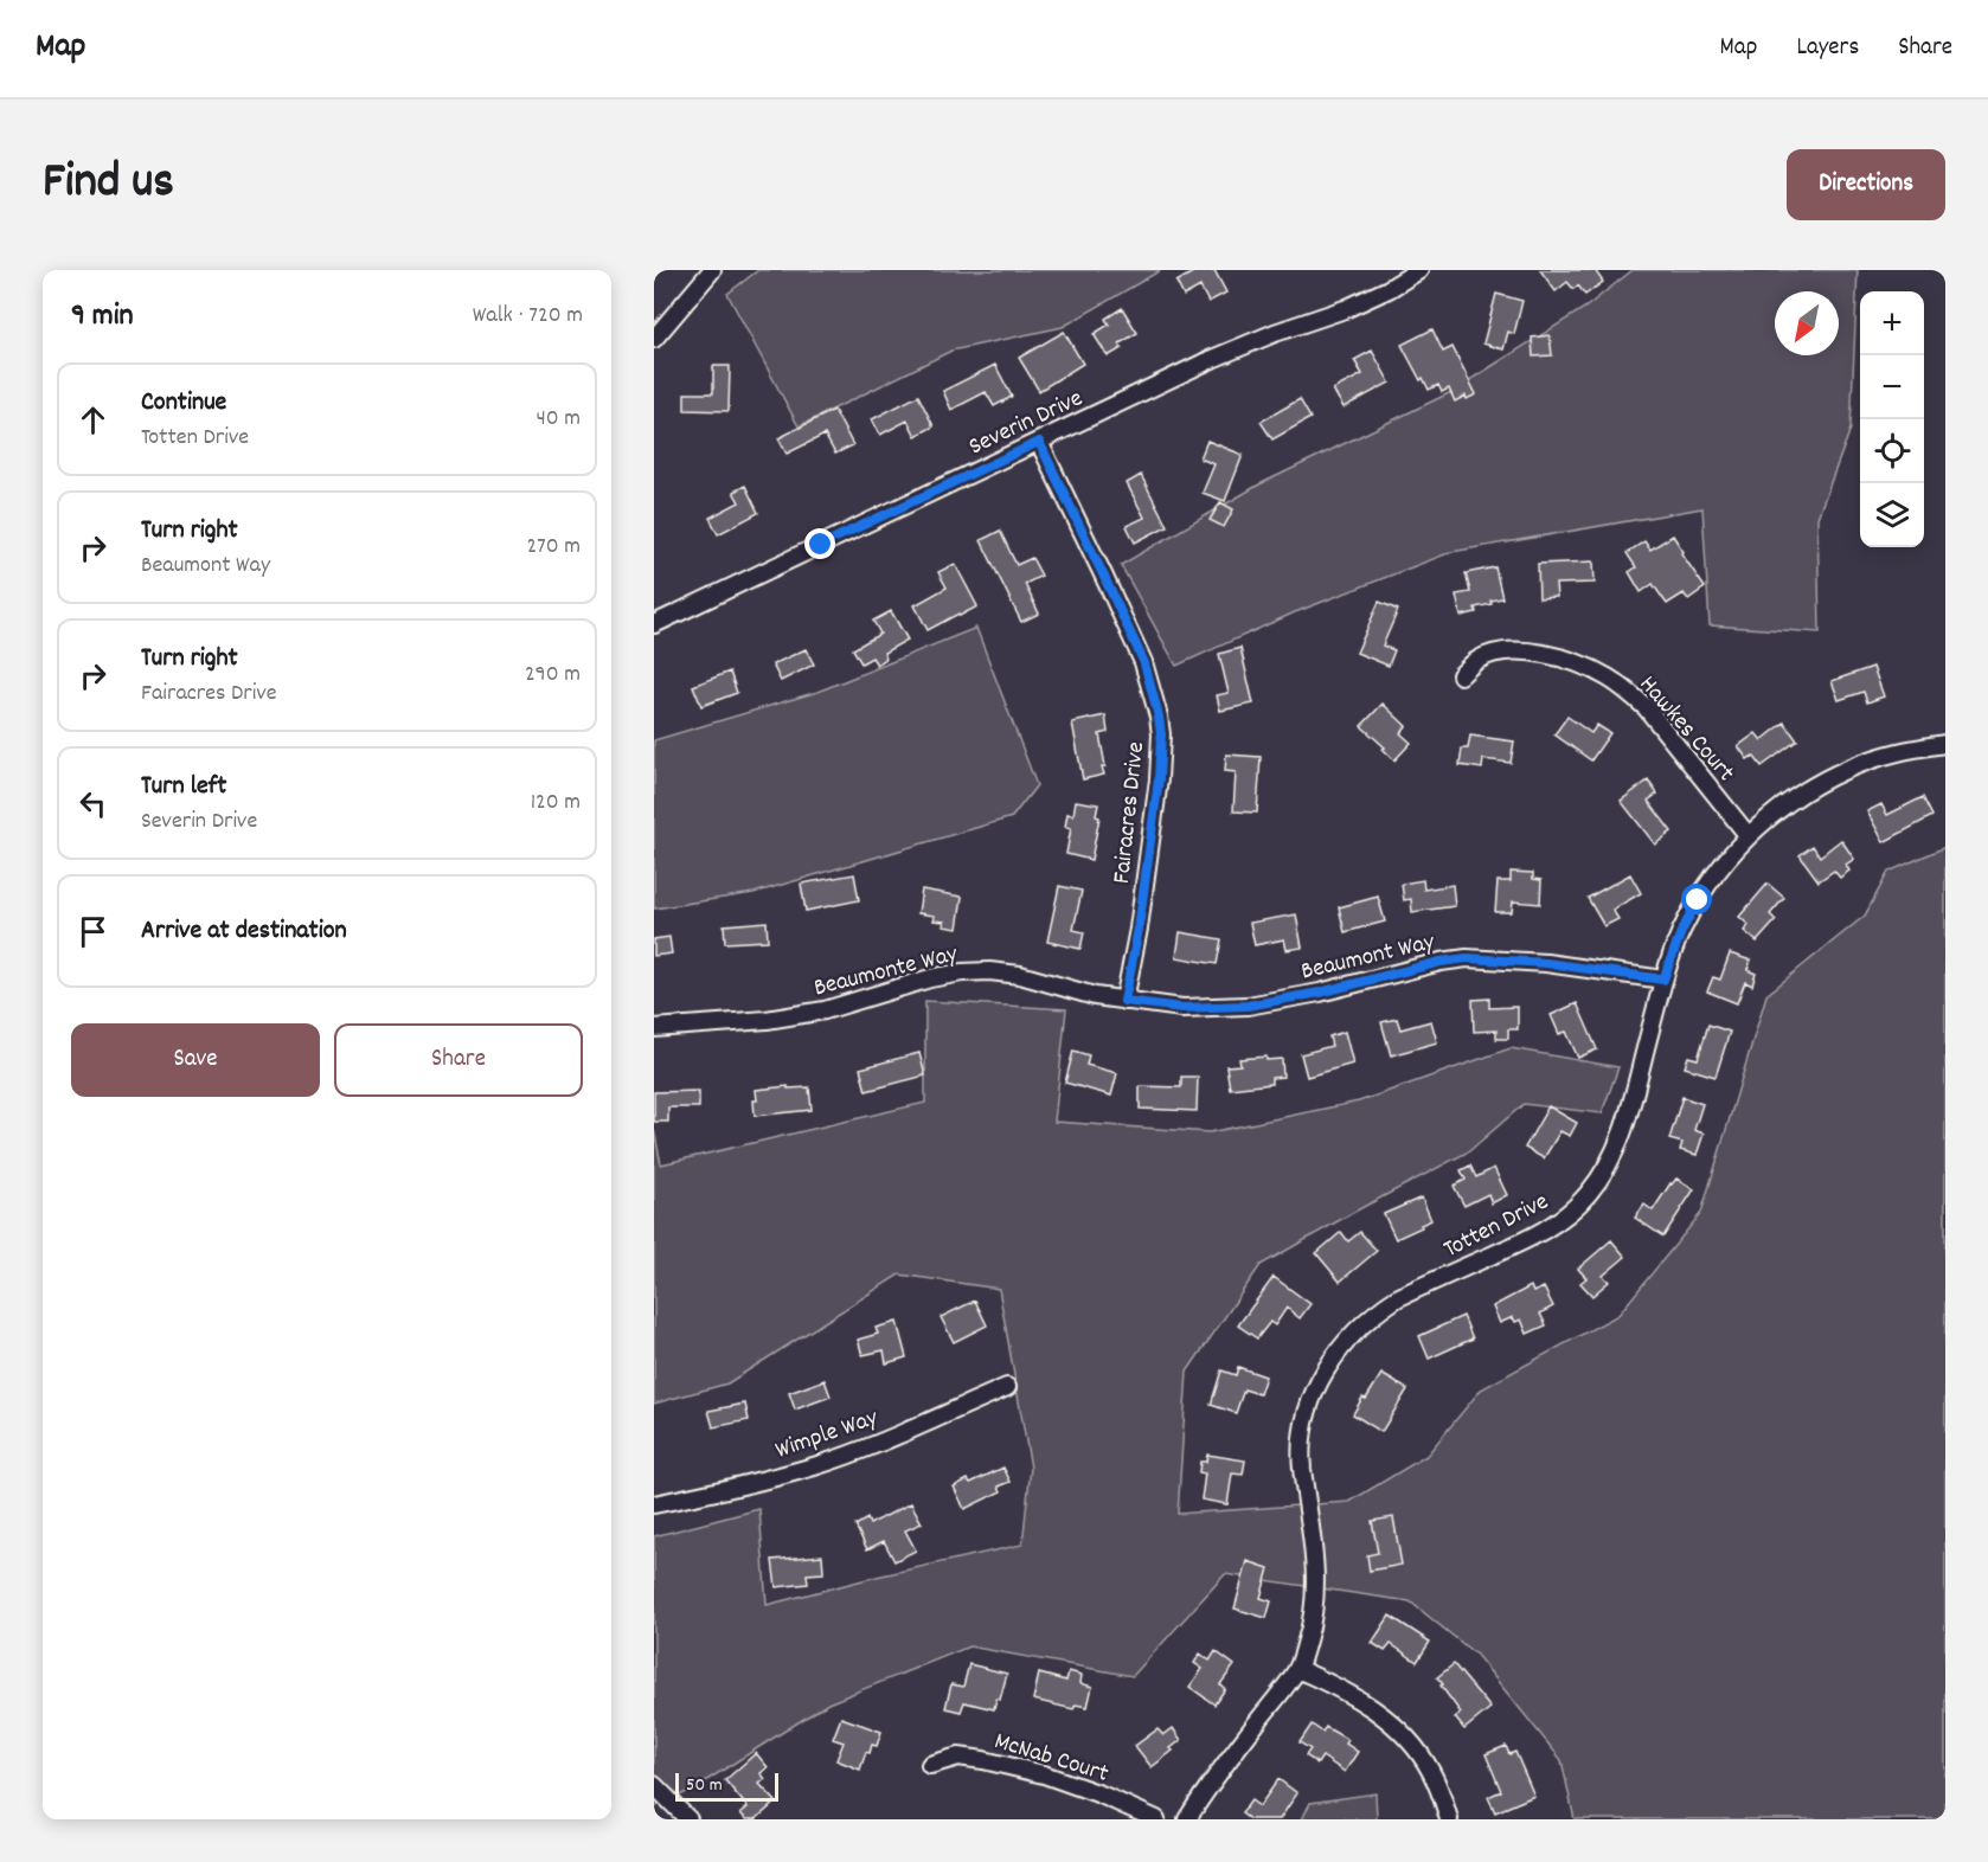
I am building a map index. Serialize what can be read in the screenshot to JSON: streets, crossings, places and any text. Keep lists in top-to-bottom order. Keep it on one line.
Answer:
{"streets":{"street":["Severin Drive","Hawkes Court","Fairacres Drive","Beaumont Way","Beaumonte Way","Totten Drive","Wimple Way","McNab Court"]},"crossings":[["Severin Drive","Fairacres Drive"],["Hawkes Court","Totten Drive"],["Fairacres Drive","Beaumont Way"],["Fairacres Drive","Beaumonte Way"],["Beaumont Way","Beaumonte Way"],["Beaumont Way","Totten Drive"]],"scale_bar":"50 m","north":"bottom left","page":{"header":"Map","nav":["Map","Layers","Share"],"title":"Find us","buttons":["Directions",["Save","Share"]],"heading":["9 min","Walk · 720 m"],"map_buttons":["+","−"],"list":[["Continue","Totten Drive","40 m"],["Turn right","Beaumont Way","270 m"],["Turn right","Fairacres Drive","290 m"],["Turn left","Severin Drive","120 m"],"Arrive at destination"],"scale":"50 m"}}
